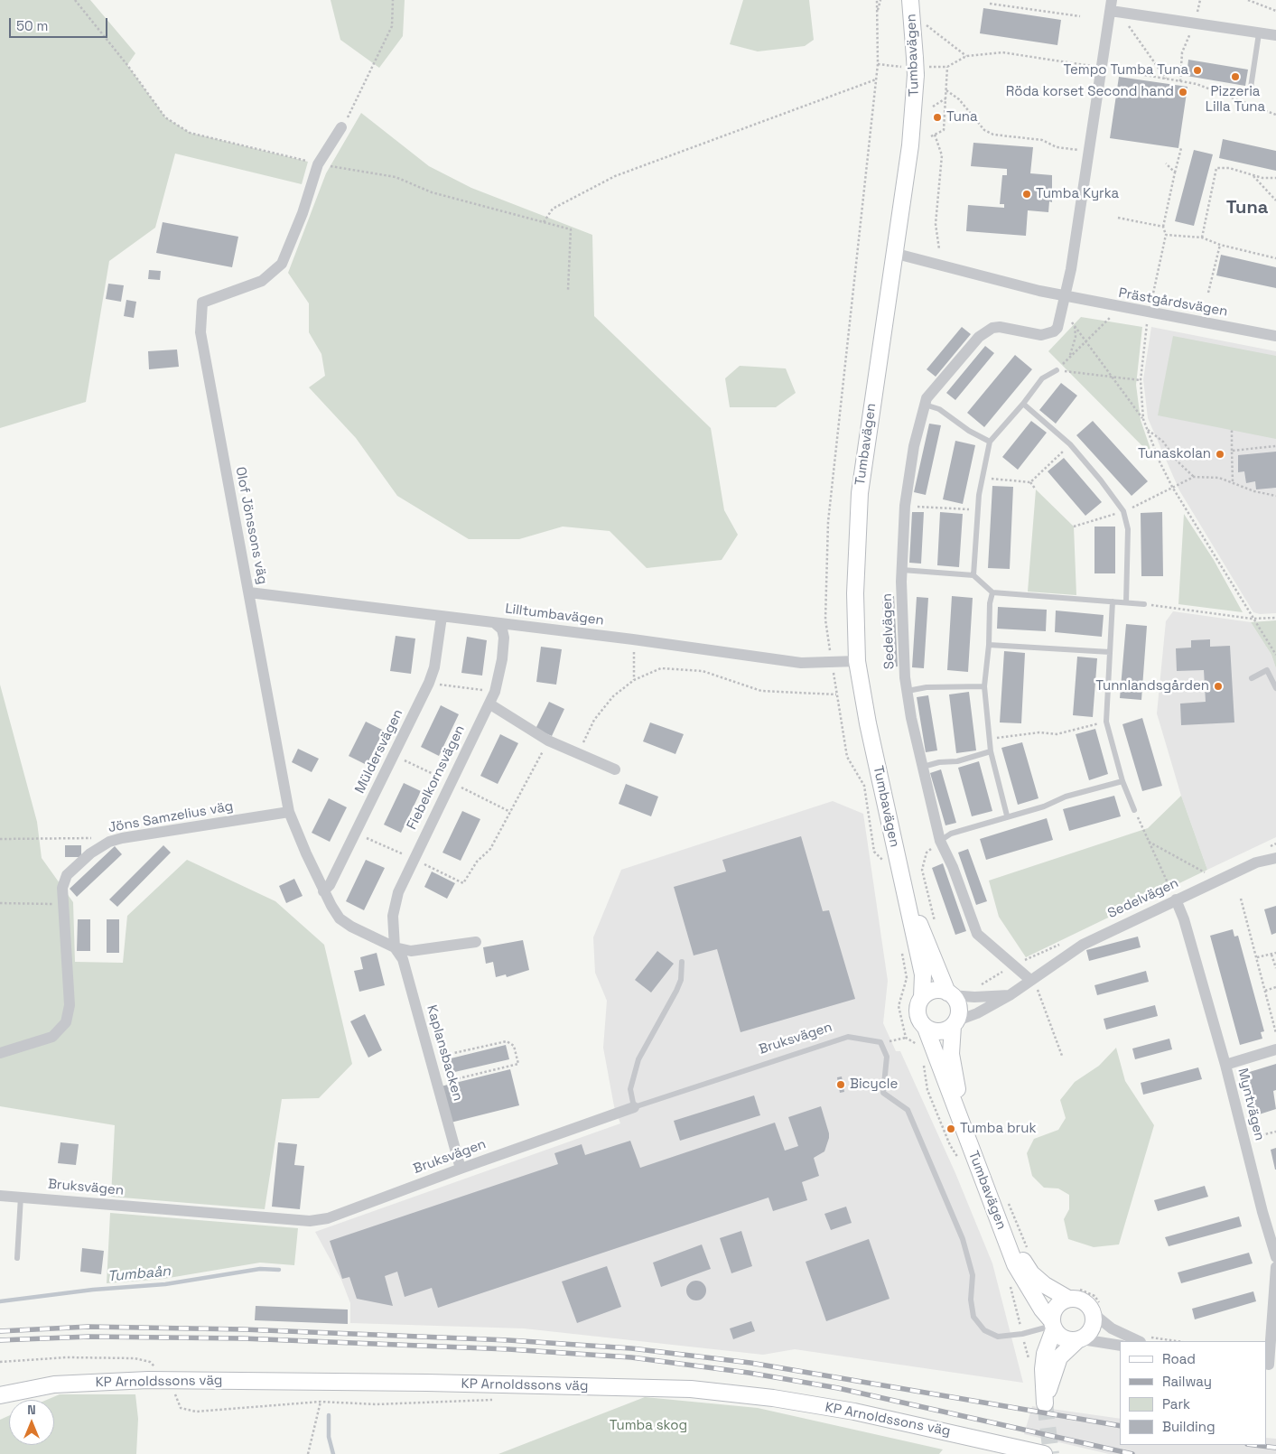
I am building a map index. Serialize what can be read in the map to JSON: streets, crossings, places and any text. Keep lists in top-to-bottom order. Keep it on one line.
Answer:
{"streets":{"main road":["Tumbavägen","KP Arnoldssons väg"],"street":["Prästgårdsvägen","Olof Jönssons väg","Lilltumbavägen","Sedelvägen","Müldersvägen","Fiebelkornsvägen","Jöns Samzelius väg","Bruksvägen","Kaplansbacken","Myntvägen"]},"crossings":[["Tumbavägen","Prästgårdsvägen"],["Tumbavägen","Lilltumbavägen"],["Tumbavägen","Sedelvägen"],["Tumbavägen","Bruksvägen"],["Olof Jönssons väg","Lilltumbavägen"],["Olof Jönssons väg","Müldersvägen"],["Olof Jönssons väg","Fiebelkornsvägen"],["Olof Jönssons väg","Jöns Samzelius väg"],["Olof Jönssons väg","Kaplansbacken"],["Lilltumbavägen","Müldersvägen"],["Lilltumbavägen","Fiebelkornsvägen"],["Sedelvägen","Myntvägen"],["Fiebelkornsvägen","Kaplansbacken"],["Bruksvägen","Kaplansbacken"]],"districts":["Tuna"],"water":["Tumbaån"],"parks":["Tumba skog"],"places":["Tempo Tumba Tuna","Pizzeria Lilla Tuna","Röda korset Second hand","Tuna","Tumba Kyrka","Tunaskolan","Tunnlandsgården","Bicycle","Tumba bruk"],"legend":["Road","Railway","Park","Building"],"scale_bar":"50 m","north":"top"}
